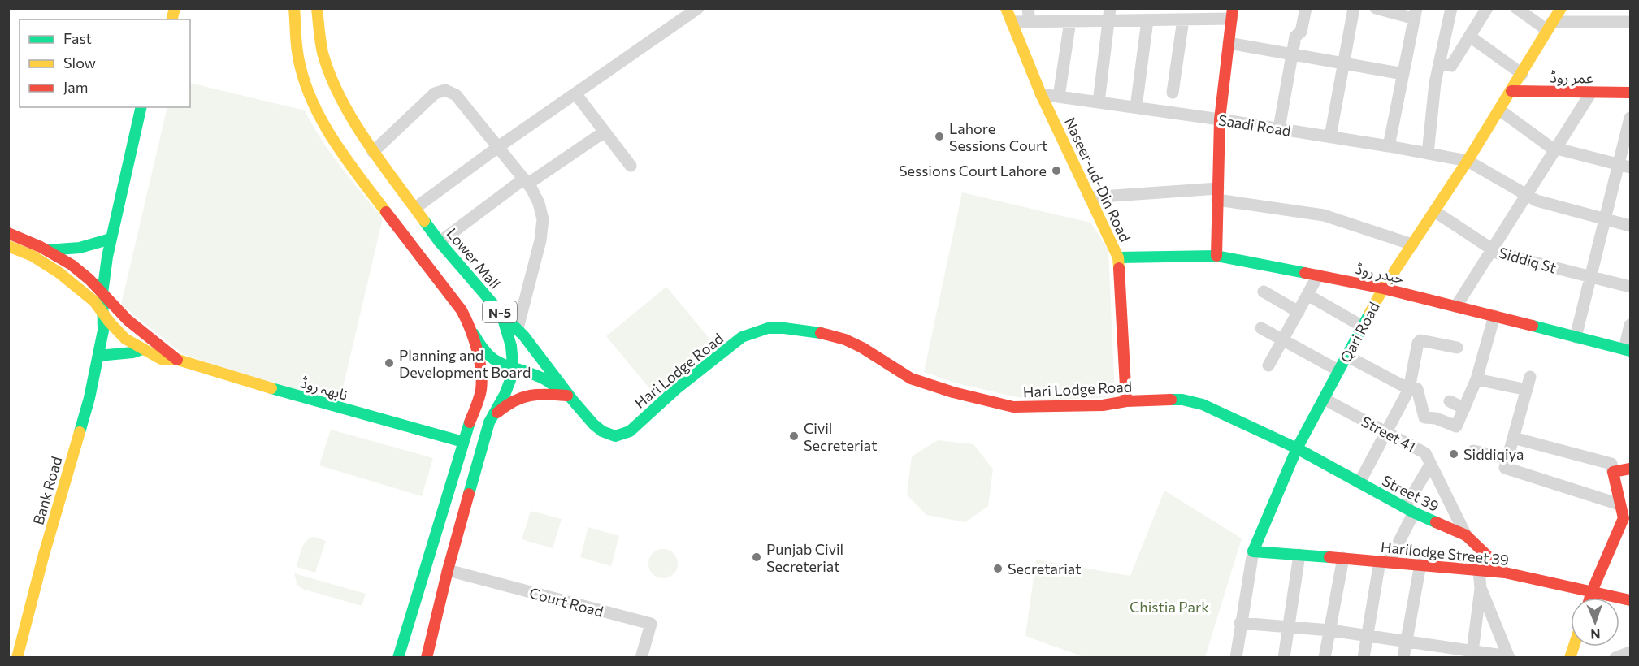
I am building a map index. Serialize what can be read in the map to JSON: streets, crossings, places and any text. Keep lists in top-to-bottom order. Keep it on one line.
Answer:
{"streets":{"main road":["عمر روڈ","Naseer-ud-Din Road","Lower Mall","حیدر روڈ","N-5","Qari Road","Hari Lodge Road","نابھہ روڈ","Bank Road","Street 39","Harilodge Street 39"],"street":["Saadi Road","Siddiq St","Street 41","Court Road"]},"crossings":[["عمر روڈ","Qari Road"],["Saadi Road","Naseer-ud-Din Road"],["Saadi Road","Qari Road"],["Naseer-ud-Din Road","حیدر روڈ"],["Naseer-ud-Din Road","Hari Lodge Road"],["Lower Mall","Court Road"],["Siddiq St","Qari Road"],["حیدر روڈ","Qari Road"],["N-5","نابھہ روڈ"],["Qari Road","Hari Lodge Road"],["Qari Road","Street 41"],["Qari Road","Street 39"],["Qari Road","Harilodge Street 39"],["Hari Lodge Road","Street 39"],["نابھہ روڈ","Bank Road"],["Street 41","Street 39"],["Street 39","Harilodge Street 39"]],"parks":["Chistia Park"],"places":["Lahore Sessions Court","Sessions Court Lahore","Planning and Development Board","Civil Secreteriat","Siddiqiya","Punjab Civil Secreteriat","Secretariat"],"legend":["Fast","Slow","Jam"],"north":"bottom"}
